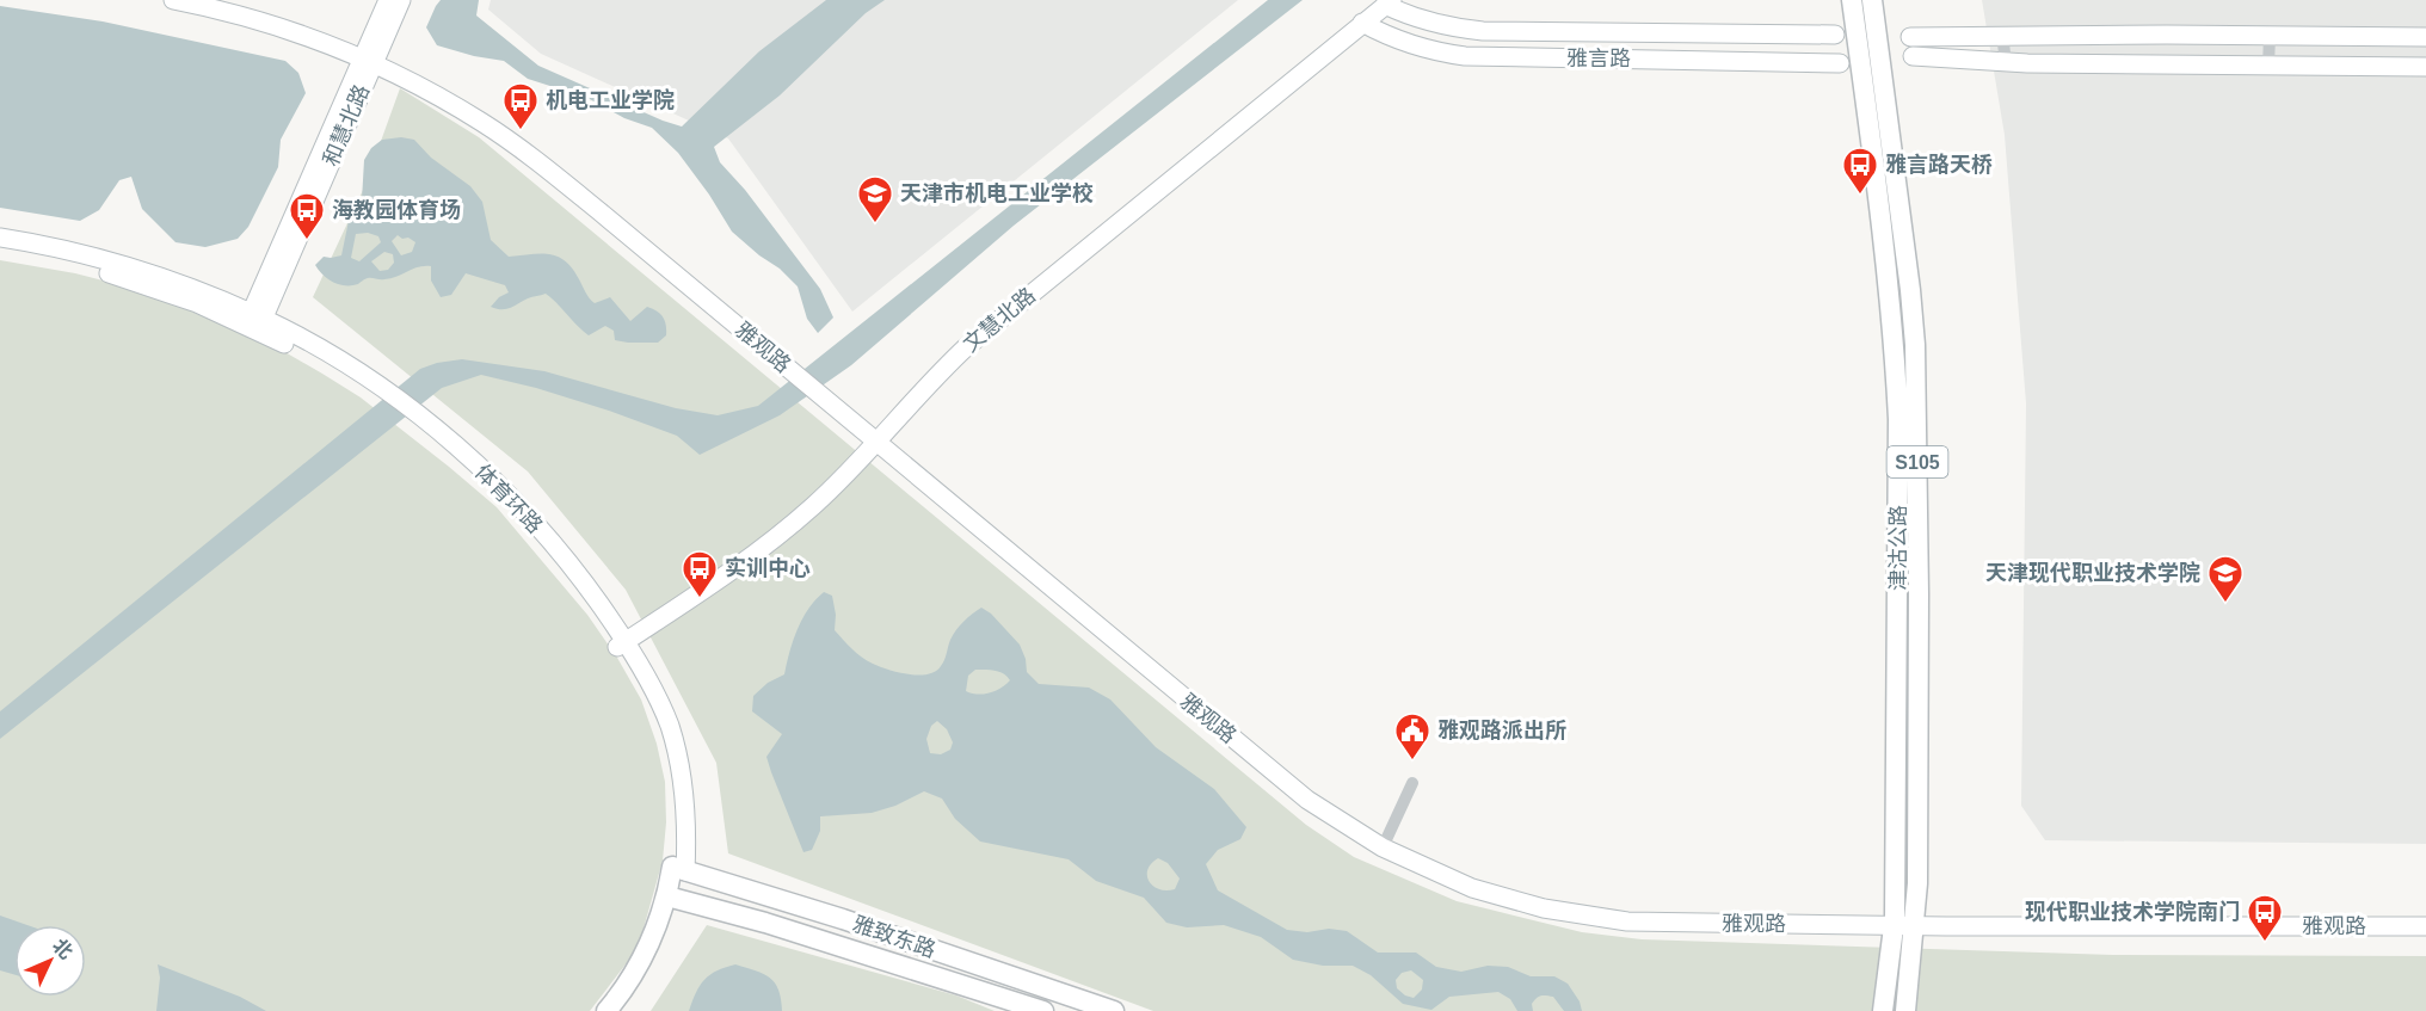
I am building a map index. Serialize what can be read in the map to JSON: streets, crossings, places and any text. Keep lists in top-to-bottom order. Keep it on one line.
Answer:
{"streets":{"main road":["雅言路","和慧北路","文慧北路","雅观路","S105","体育环路","津沽公路","雅致东路"]},"crossings":[["雅言路","文慧北路"],["和慧北路","雅观路"],["和慧北路","体育环路"],["文慧北路","雅观路"],["文慧北路","体育环路"],["雅观路","津沽公路"],["体育环路","雅致东路"]],"places":{"bus stop":["机电工业学院","雅言路天桥","海教园体育场","实训中心","现代职业技术学院南门"],"school or university":["天津市机电工业学校","天津现代职业技术学院"],"public building":["雅观路派出所"]},"north":"top right"}
